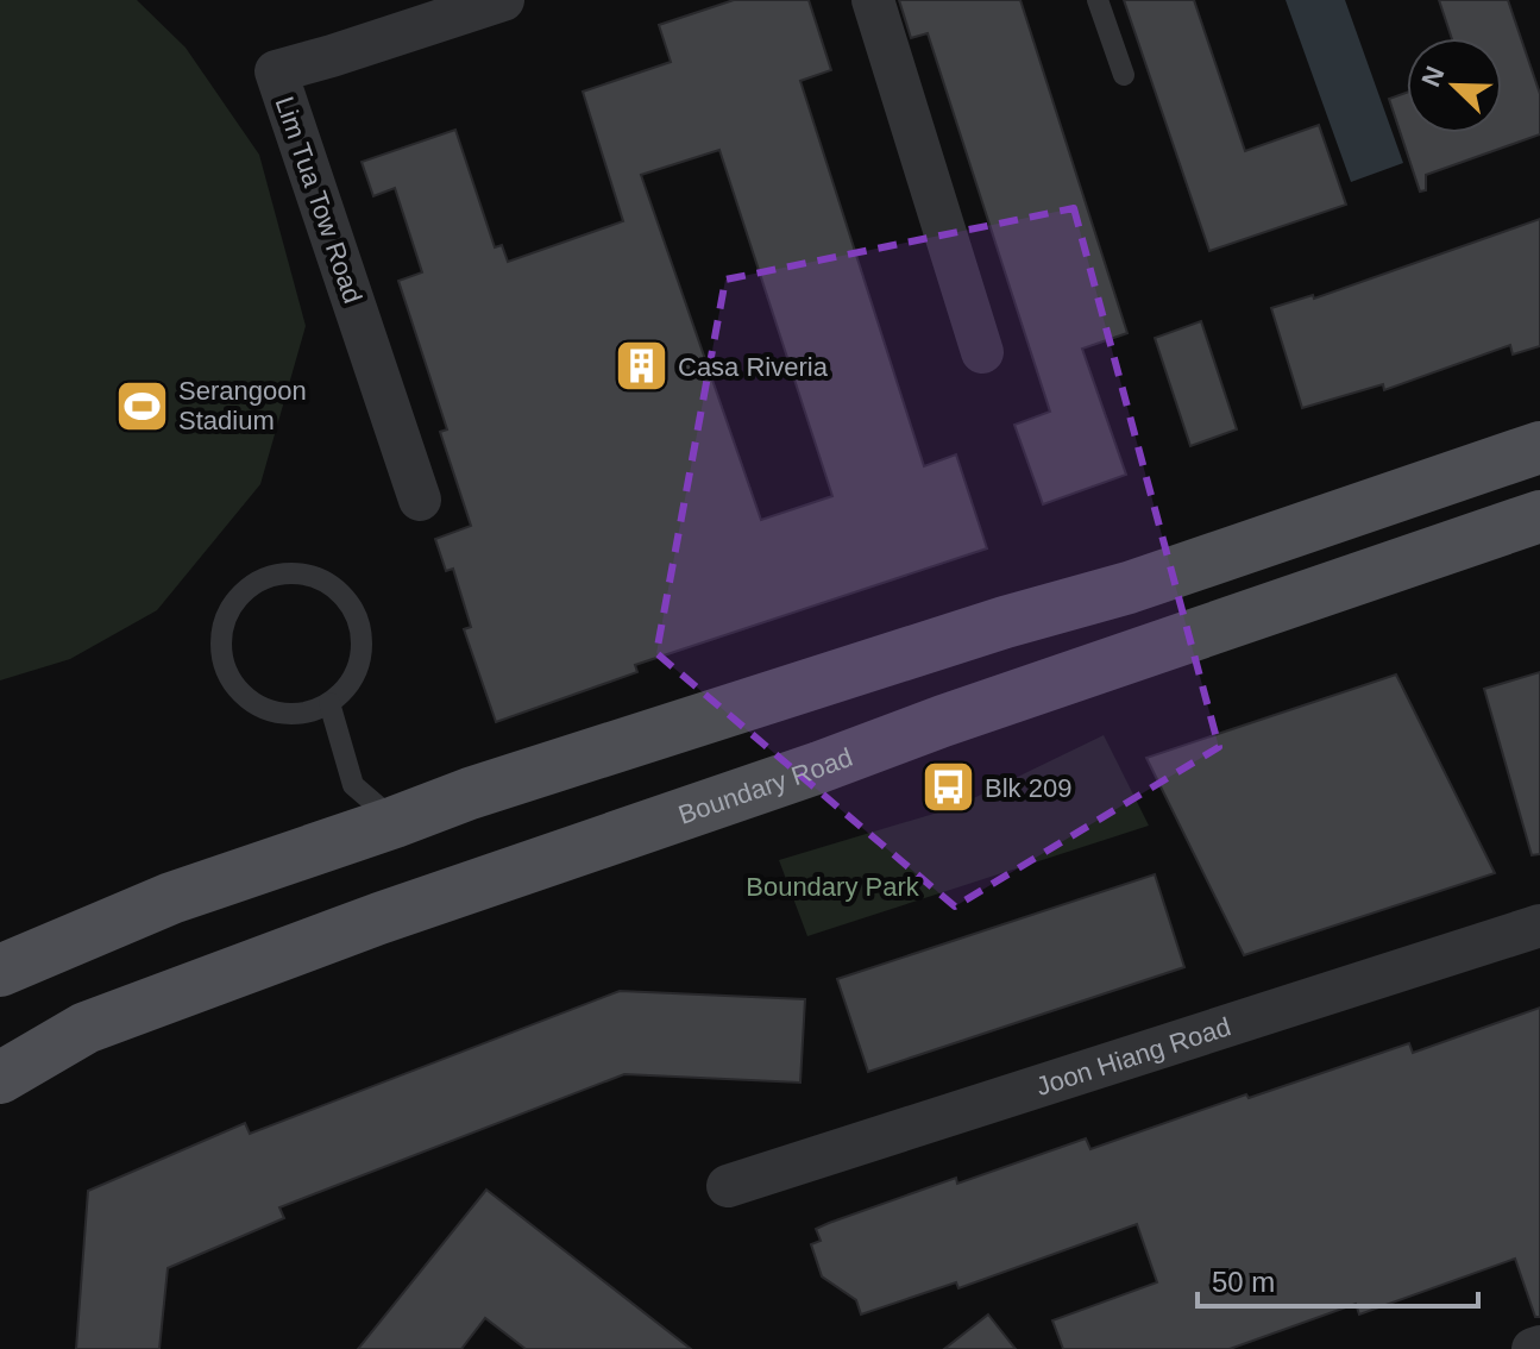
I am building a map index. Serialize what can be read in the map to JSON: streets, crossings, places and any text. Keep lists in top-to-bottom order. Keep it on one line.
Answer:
{"streets":{"main road":["Boundary Road"],"street":["Lim Tua Tow Road","Joon Hiang Road"]},"parks":["Boundary Park"],"places":{"building":["Casa Riveria"],"sports":["Serangoon Stadium"],"bus stop":["Blk 209"]},"scale_bar":"50 m","north":"top left"}
